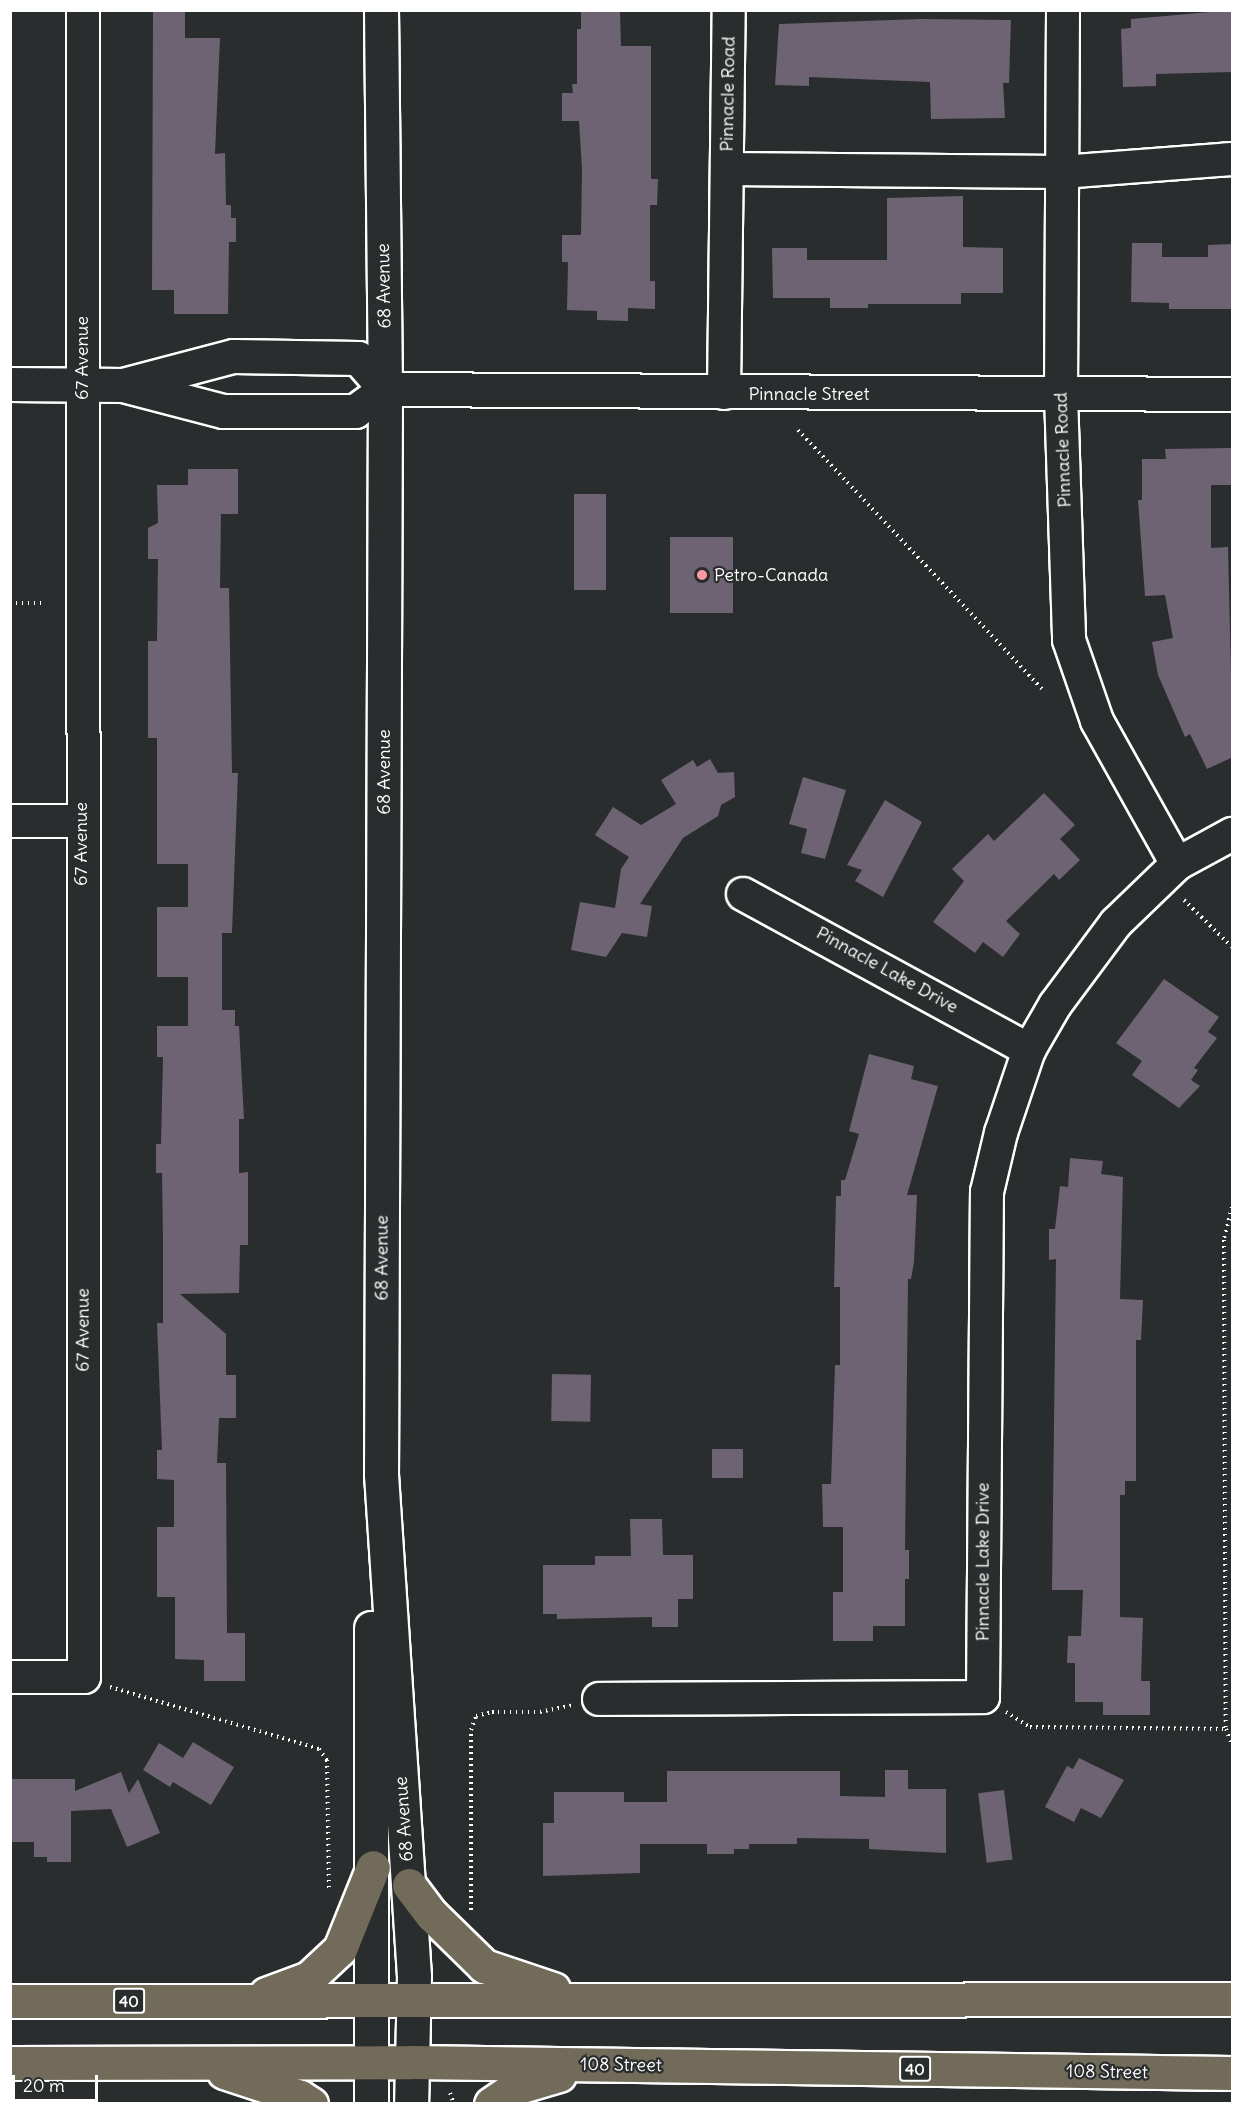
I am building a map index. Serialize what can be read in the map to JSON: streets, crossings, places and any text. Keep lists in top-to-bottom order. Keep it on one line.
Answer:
{"streets":{"main road":["68 Avenue","Pinnacle Street","40","108 Street"],"street":["Pinnacle Road","67 Avenue","Pinnacle Lake Drive"]},"crossings":[["Pinnacle Road","Pinnacle Street"],["Pinnacle Road","Pinnacle Lake Drive"],["68 Avenue","Pinnacle Street"],["68 Avenue","40"],["68 Avenue","108 Street"]],"places":["Petro-Canada"],"scale_bar":"20 m"}
